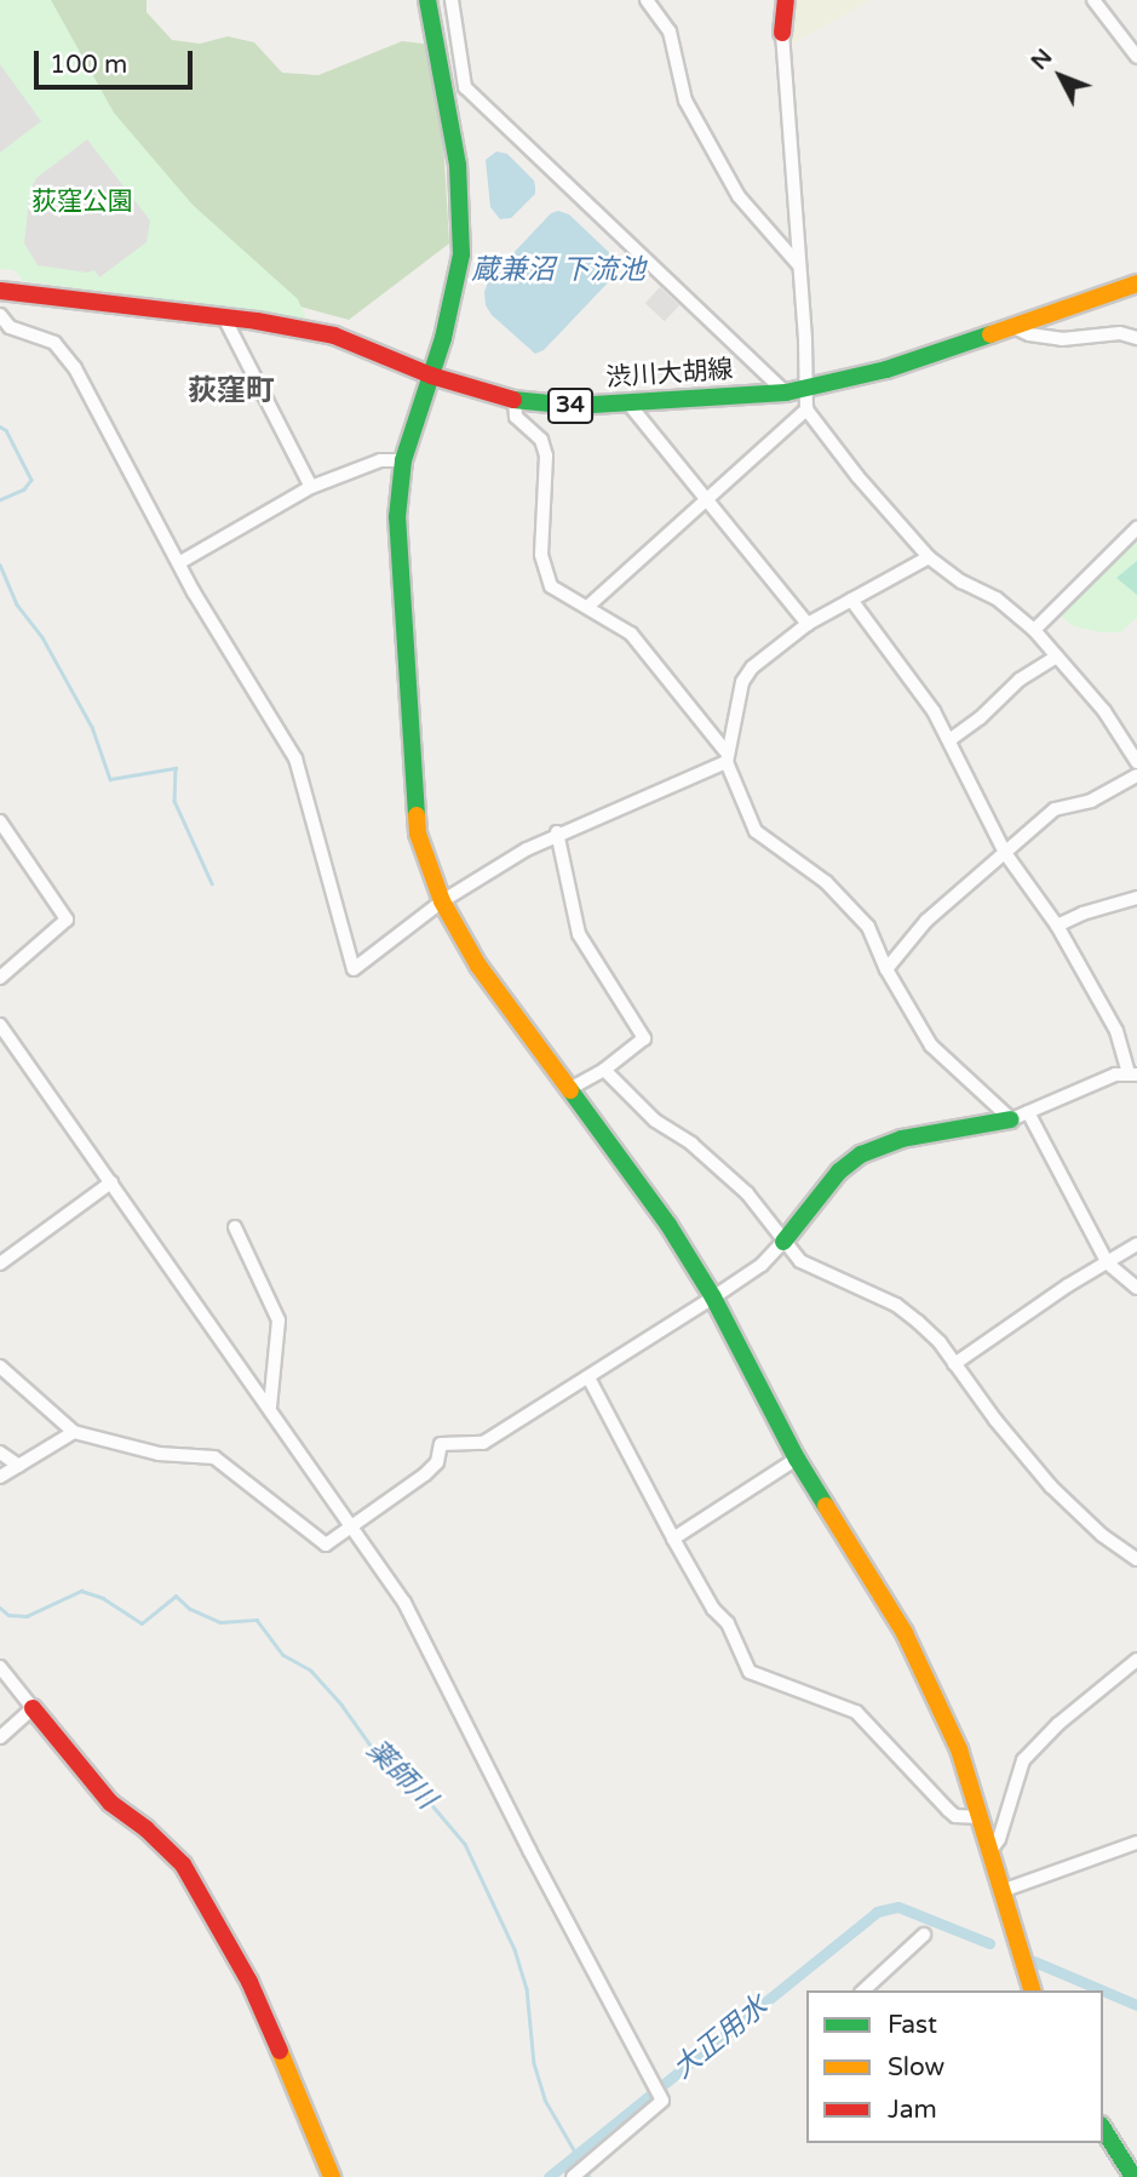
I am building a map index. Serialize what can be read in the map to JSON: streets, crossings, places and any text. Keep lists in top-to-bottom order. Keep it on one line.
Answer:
{"streets":{"street":["渋川大胡線","34"]},"districts":["荻窪町"],"water":["蔵兼沼 下流池","薬師川","大正用水"],"parks":["荻窪公園"],"legend":["Fast","Slow","Jam"],"scale_bar":"100 m","north":"top left"}
